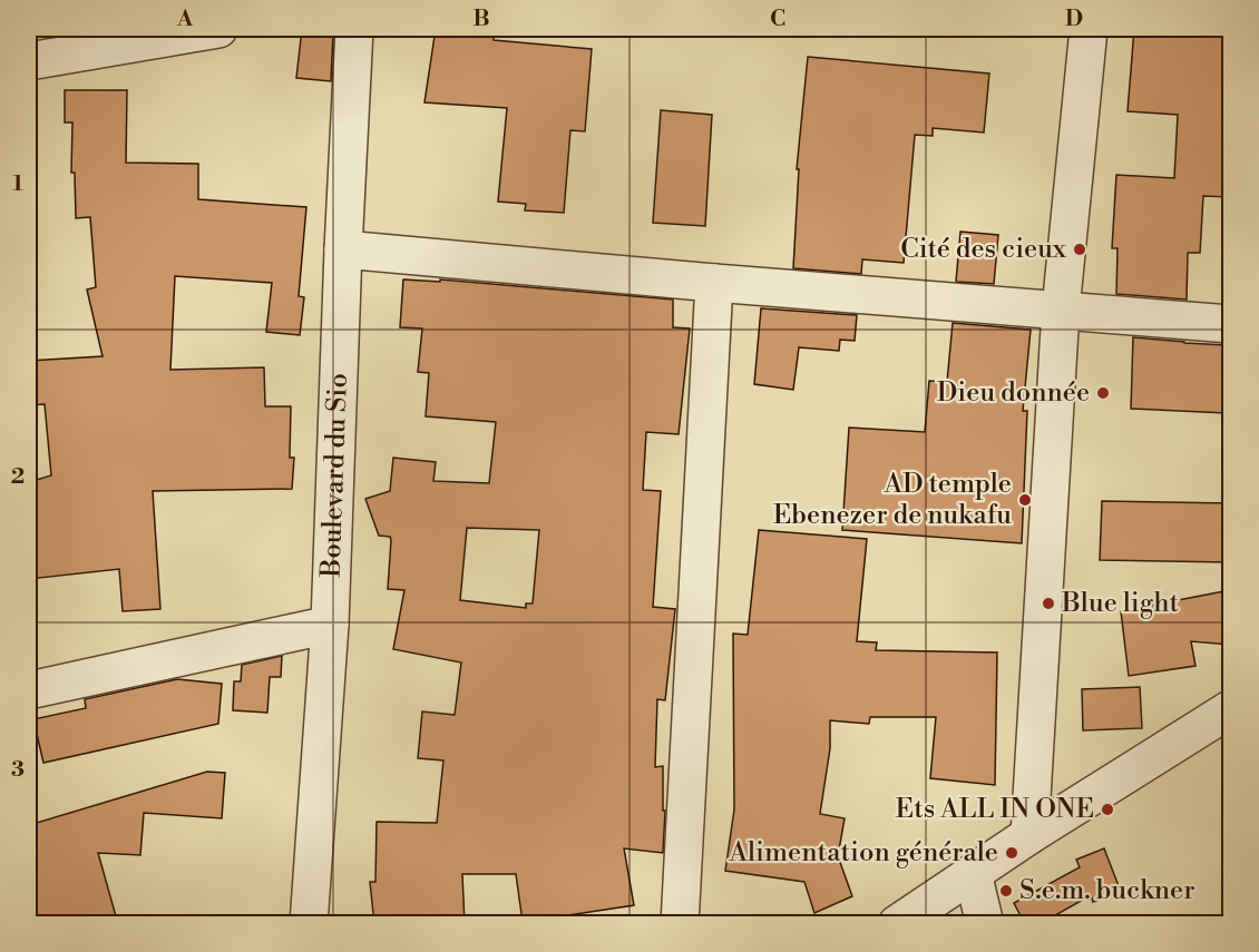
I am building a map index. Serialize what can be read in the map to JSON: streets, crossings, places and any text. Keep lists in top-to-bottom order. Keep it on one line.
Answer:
{"streets":{"street":["Boulevard du Sio"]},"places":["Cité des cieux","Dieu donnée","AD temple Ebenezer de nukafu","Blue light","Ets ALL IN ONE","Alimentation générale","S.e.m. buckner"],"grid":{"columns":["A","B","C","D"],"rows":["1","2","3"]}}
